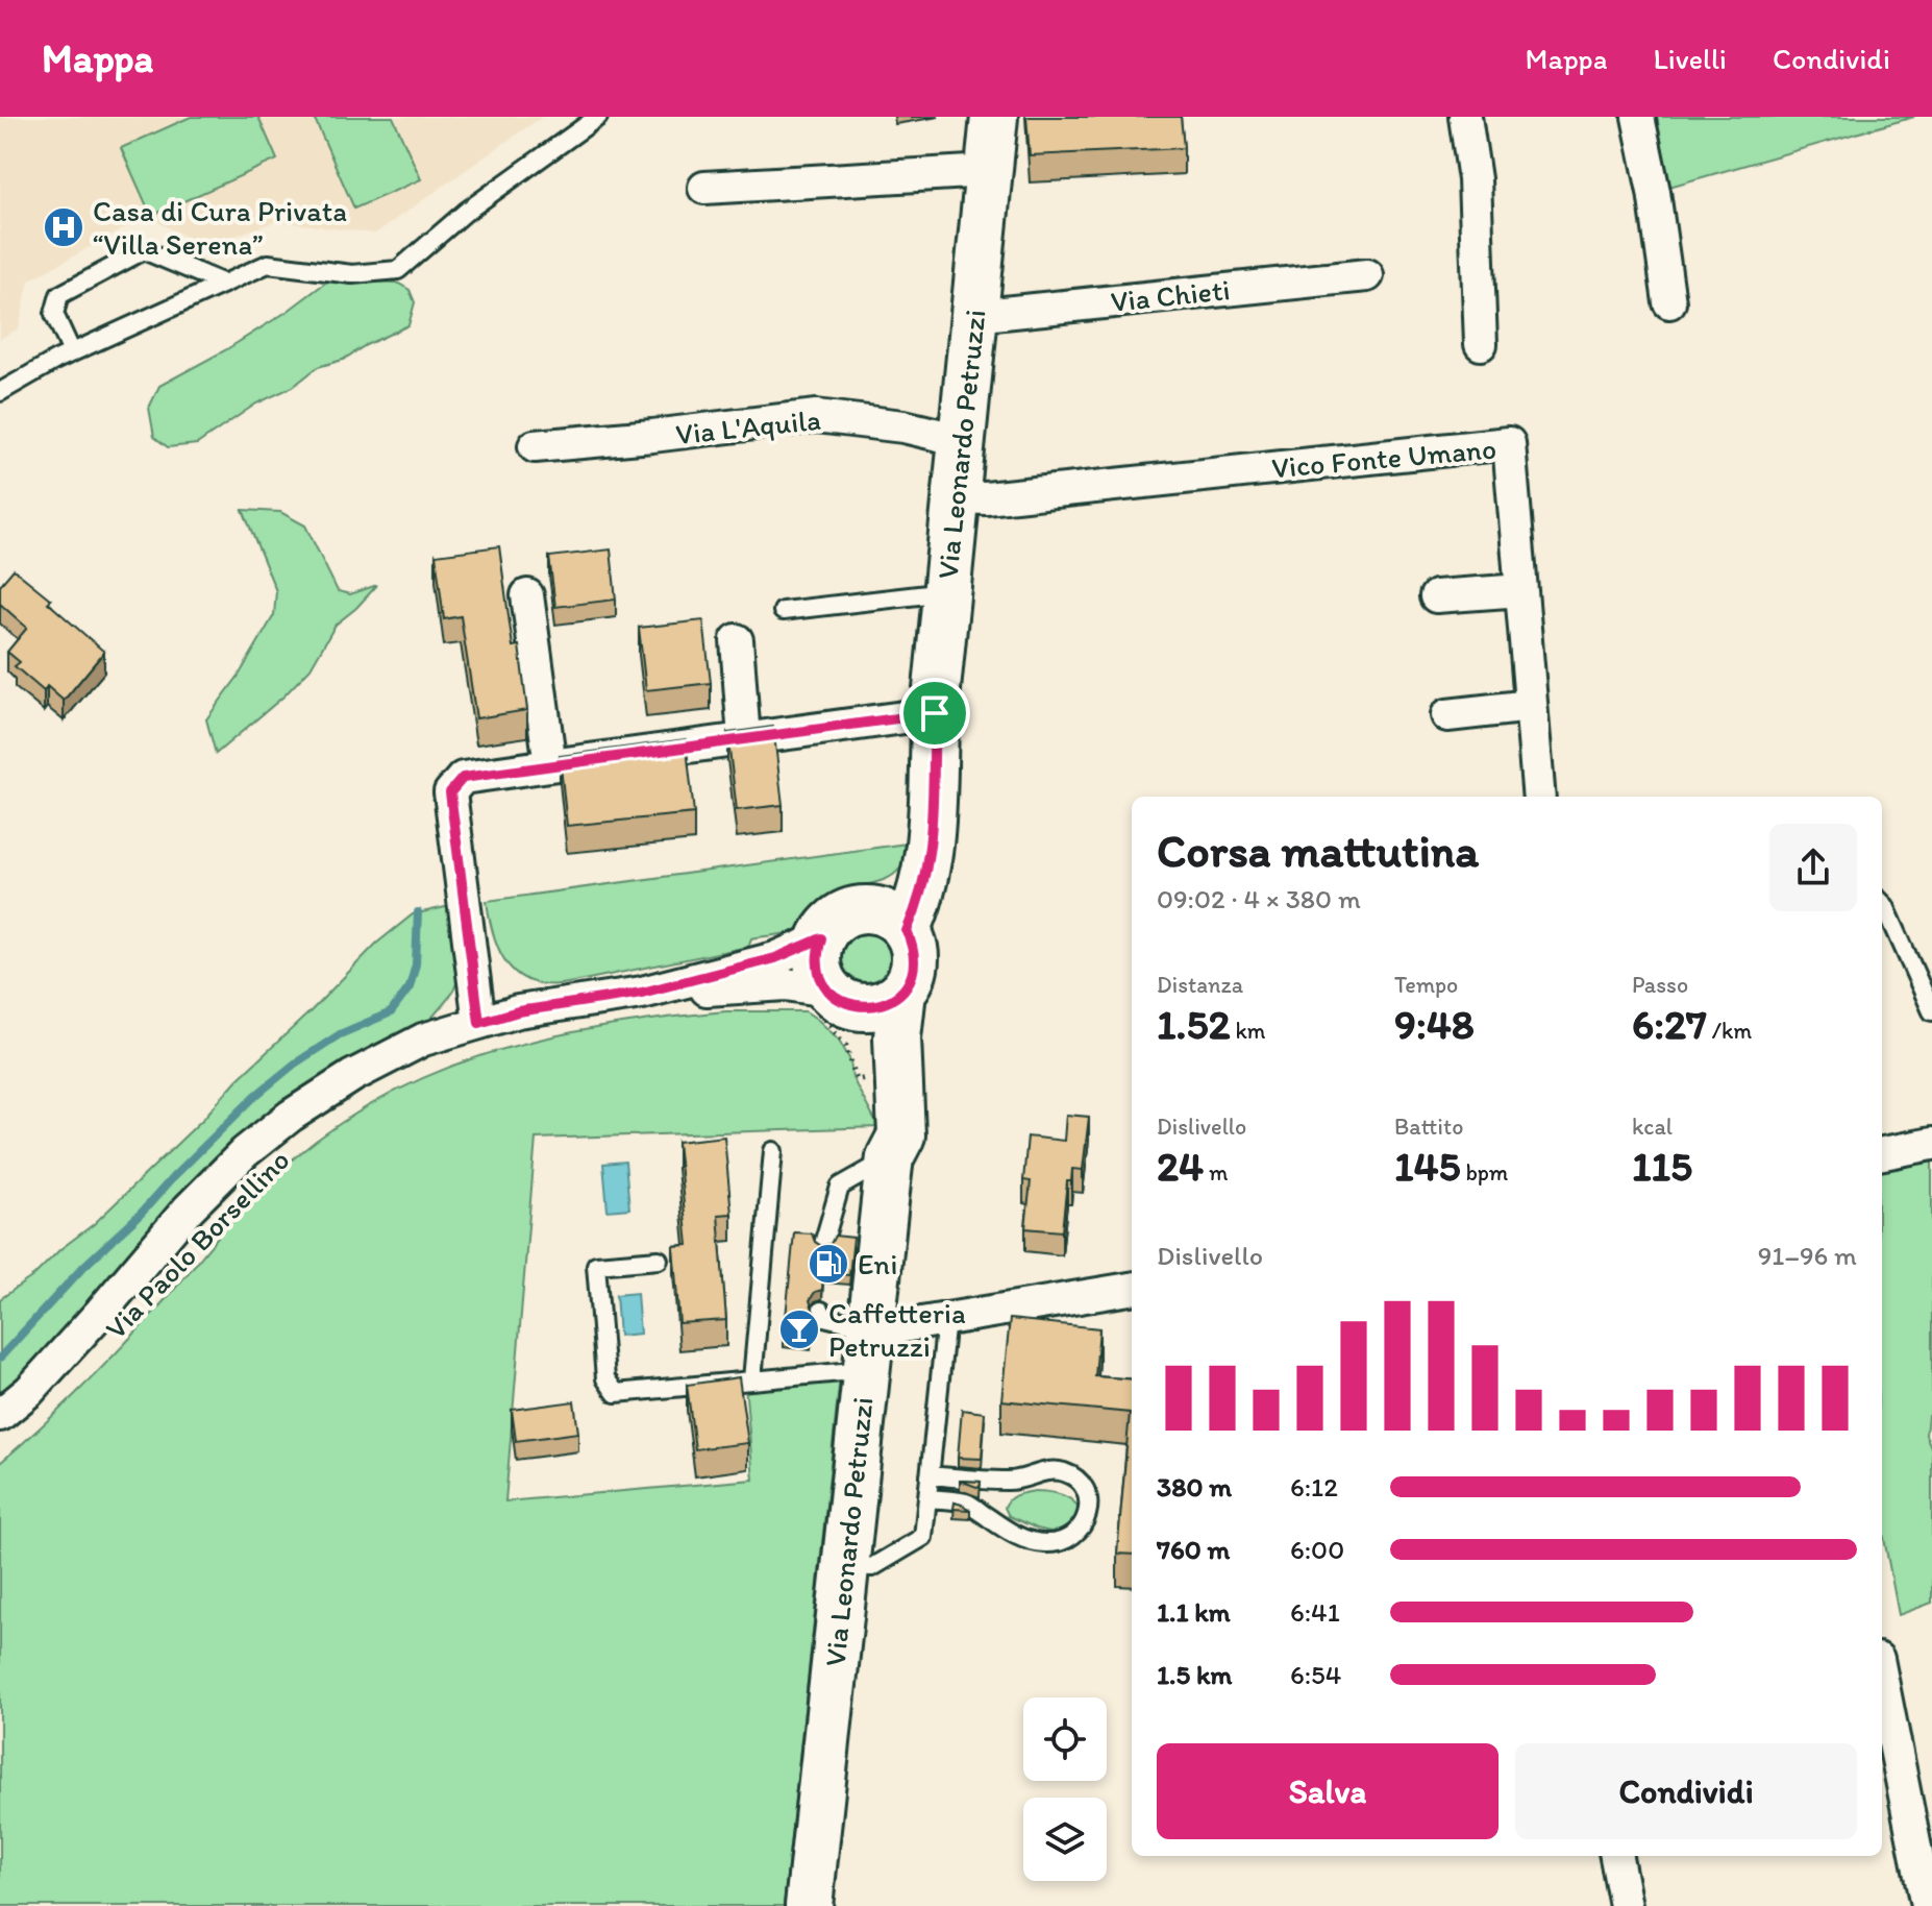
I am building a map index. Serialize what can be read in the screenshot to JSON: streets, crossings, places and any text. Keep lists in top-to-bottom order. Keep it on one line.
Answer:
{"streets":{"main road":["Via Leonardo Petruzzi"],"street":["Via Chieti","Via L'Aquila","Vico Fonte Umano","Via Paolo Borsellino"]},"crossings":[["Via Chieti","Via Leonardo Petruzzi"],["Via L'Aquila","Via Leonardo Petruzzi"],["Via Leonardo Petruzzi","Vico Fonte Umano"],["Via Leonardo Petruzzi","Via Paolo Borsellino"]],"places":{"hospital":["Casa di Cura Privata “Villa Serena”"],"fuel station":["Eni"],"bar":["Caffetteria Petruzzi"]},"page":{"header":"Mappa","nav":["Mappa","Livelli","Condividi"],"heading":["Corsa mattutina","09:02 · 4 × 380 m"],"stats":[["Distanza","1.52 km"],["Tempo","9:48"],["Passo","6:27 /km"],["Dislivello","24 m"],["Battito","145 bpm"],["kcal","115"]],"chart":["Dislivello","91–96 m"],"list":[{"name":"380 m","note":"6:12"},{"name":"760 m","note":"6:00"},{"name":"1.1 km","note":"6:41"},{"name":"1.5 km","note":"6:54"}],"buttons":["Salva","Condividi"]}}
